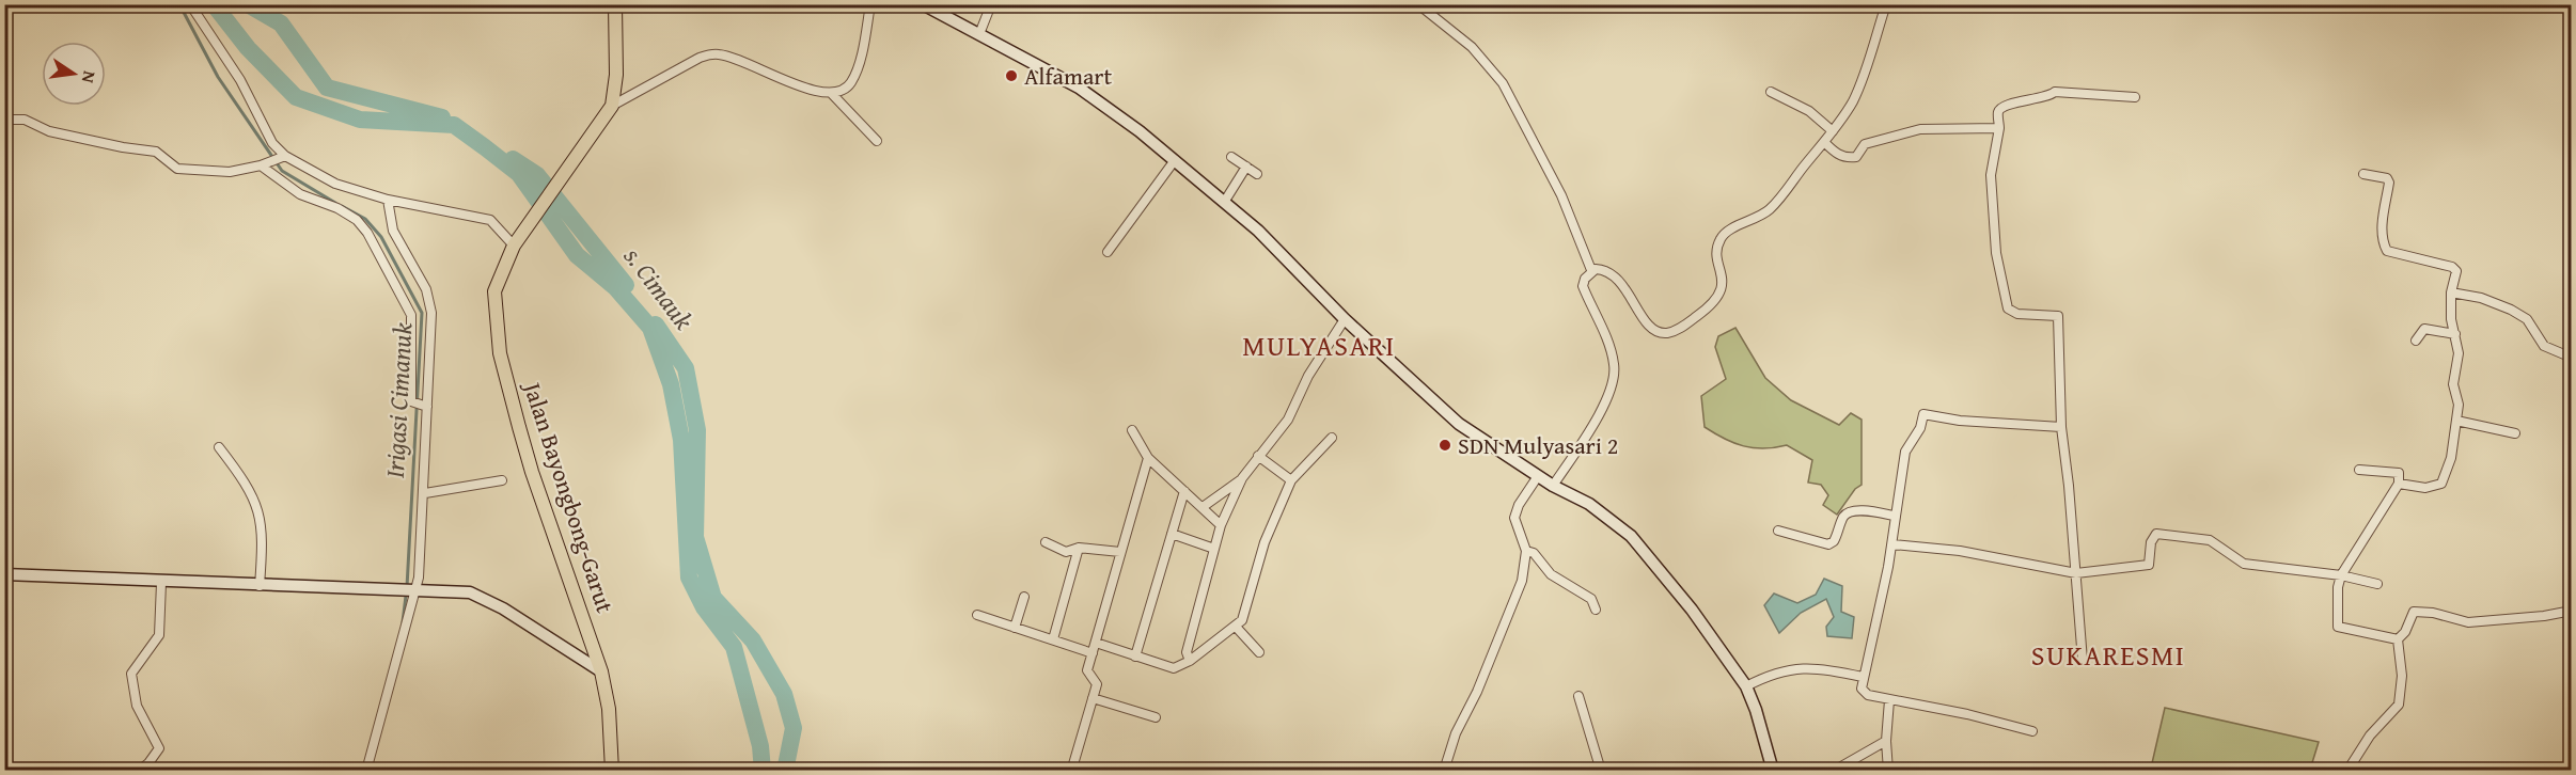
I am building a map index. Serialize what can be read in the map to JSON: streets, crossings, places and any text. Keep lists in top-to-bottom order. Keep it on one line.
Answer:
{"streets":{"main road":["Jalan Bayongbong-Garut"]},"districts":["MULYASARI","SUKARESMI"],"water":["s. Cimauk","Irigasi Cimanuk"],"places":["Alfamart","SDN Mulyasari 2"],"north":"right"}
